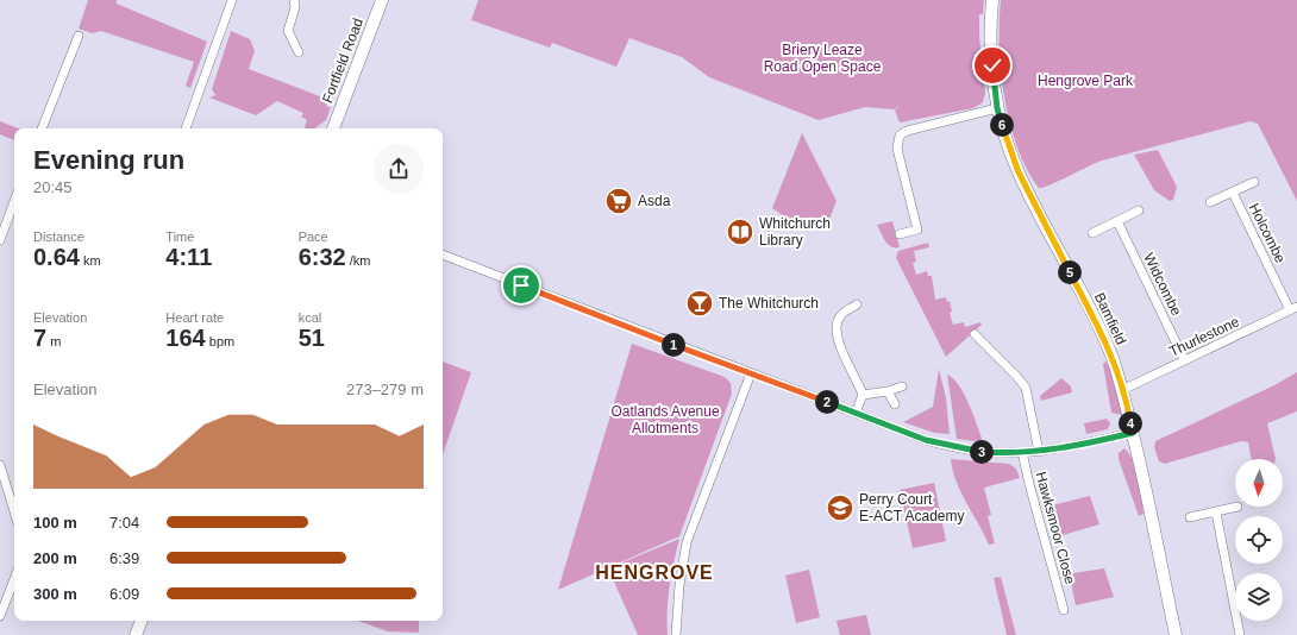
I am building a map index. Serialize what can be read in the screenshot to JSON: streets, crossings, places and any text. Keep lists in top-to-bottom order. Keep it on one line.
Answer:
{"streets":{"street":["Fortfield Road","Holcombe","Widcombe","Bamfield","Thurlestone","Hawksmoor Close"]},"crossings":[["Holcombe","Thurlestone"],["Widcombe","Thurlestone"],["Bamfield","Thurlestone"]],"districts":["HENGROVE"],"parks":["Briery Leaze Road Open Space","Hengrove Park","Oatlands Avenue Allotments"],"places":{"supermarket":["Asda"],"library":["Whitchurch Library"],"bar":["The Whitchurch"],"school or university":["Perry Court E-ACT Academy"]},"north":"bottom","page":{"pins":["6","5","1","2","4","3"],"heading":["Evening run","20:45"],"stats":[["Distance","0.64 km"],["Time","4:11"],["Pace","6:32 /km"],["Elevation","7 m"],["Heart rate","164 bpm"],["kcal","51"]],"chart":["Elevation","273–279 m"],"list":[{"name":"100 m","note":"7:04"},{"name":"200 m","note":"6:39"},{"name":"300 m","note":"6:09"}]}}
